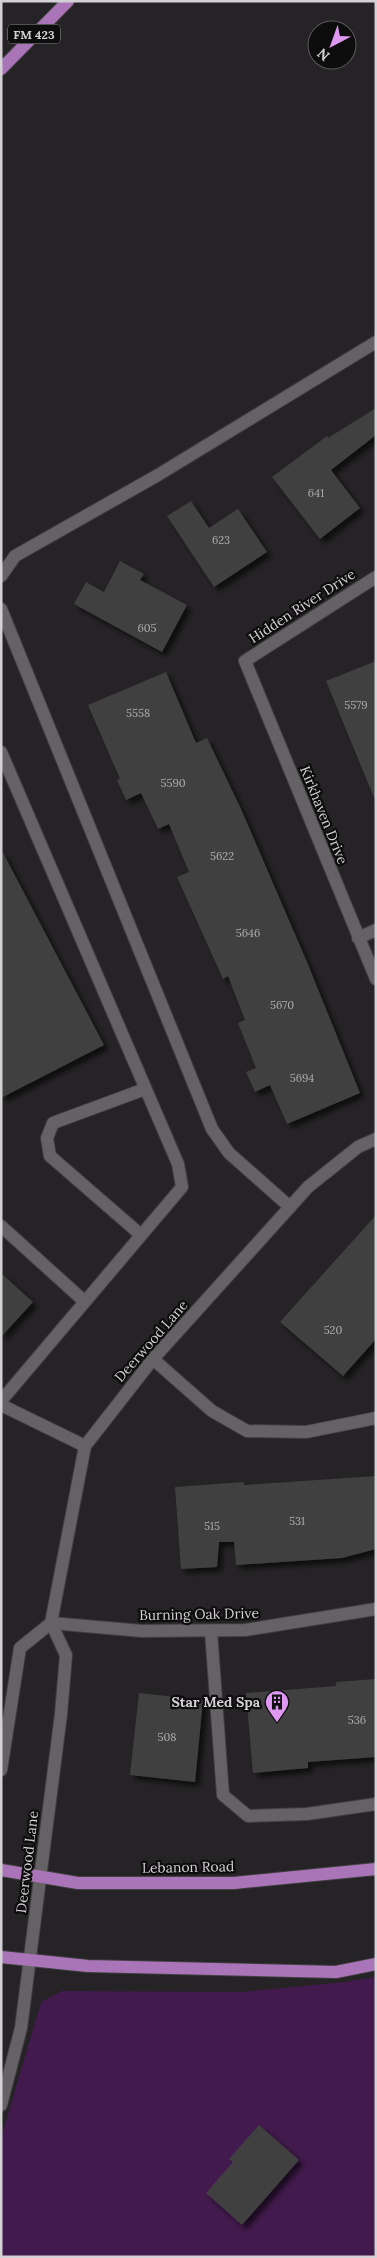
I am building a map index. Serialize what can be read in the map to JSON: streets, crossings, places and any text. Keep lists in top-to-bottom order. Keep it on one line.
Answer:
{"streets":{"main road":["FM 423","Lebanon Road"],"street":["Hidden River Drive","Kirkhaven Drive","Deerwood Lane","Burning Oak Drive"]},"crossings":[["Hidden River Drive","Kirkhaven Drive"],["Deerwood Lane","Burning Oak Drive"],["Deerwood Lane","Lebanon Road"]],"places":{"building":["Star Med Spa"]},"house_numbers":["641","623","605","5579","5558","5590","5622","5646","5670","5694","520","531","515","536","508"],"north":"bottom left"}
